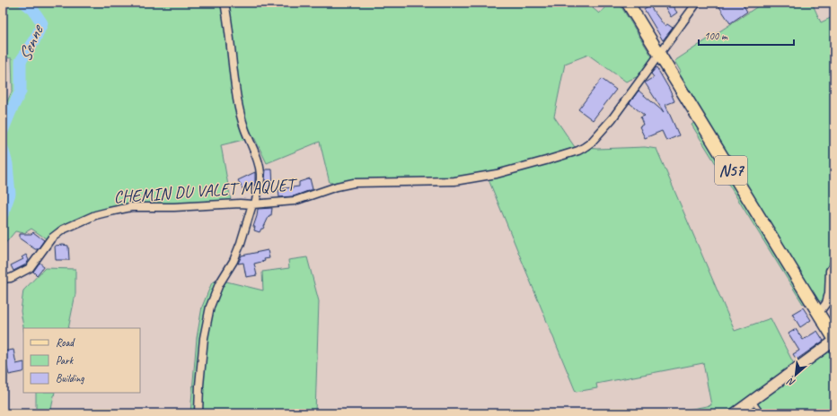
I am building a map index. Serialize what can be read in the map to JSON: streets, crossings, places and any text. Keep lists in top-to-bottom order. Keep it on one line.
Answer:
{"streets":{"main road":["N57"],"street":["CHEMIN DU VALET MAQUET"]},"crossings":[["N57","CHEMIN DU VALET MAQUET"]],"water":["Senne"],"legend":["Road","Park","Building"],"scale_bar":"100 m","north":"bottom left"}
